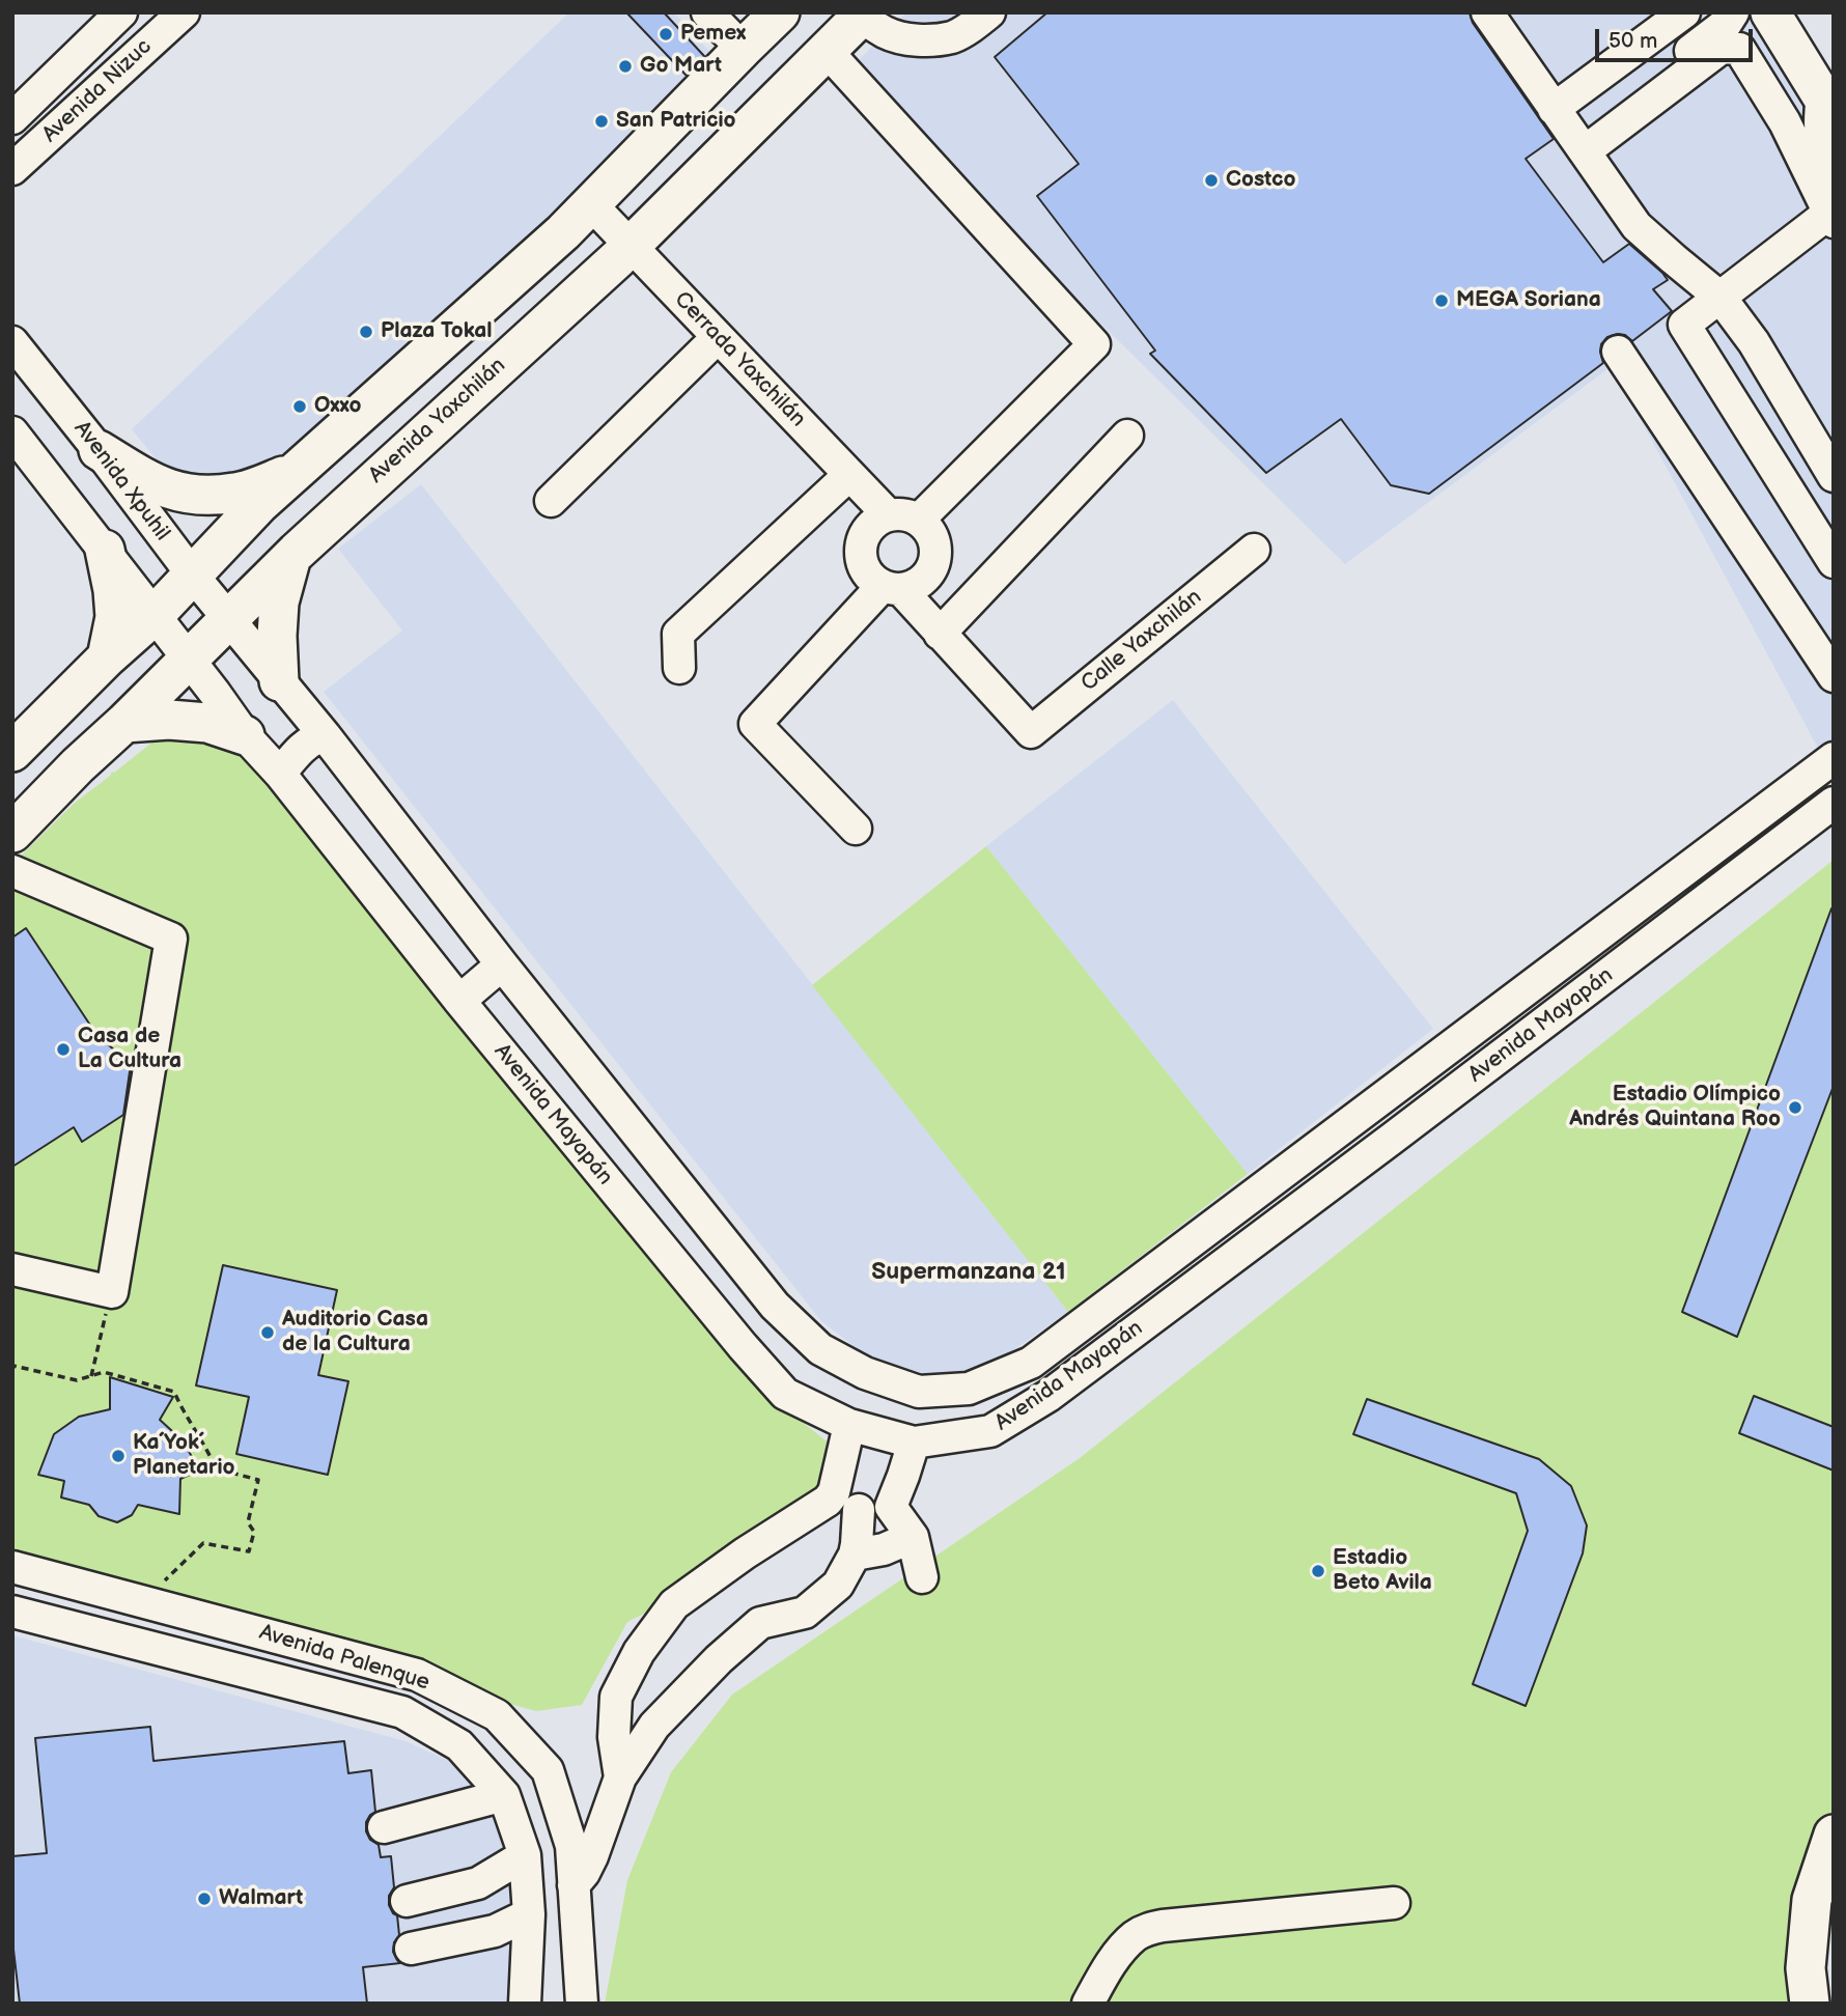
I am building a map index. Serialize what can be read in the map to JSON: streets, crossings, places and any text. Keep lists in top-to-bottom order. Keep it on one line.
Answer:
{"streets":{"main road":["Avenida Yaxchilán"],"street":["Avenida Nizuc","Cerrada Yaxchilán","Avenida Xpuhil","Calle Yaxchilán","Avenida Mayapán","Avenida Palenque"]},"crossings":[["Cerrada Yaxchilán","Avenida Yaxchilán"],["Avenida Yaxchilán","Avenida Xpuhil"],["Avenida Yaxchilán","Avenida Mayapán"],["Avenida Xpuhil","Avenida Mayapán"]],"districts":["Supermanzana 21"],"places":["Pemex","Go Mart","San Patricio","Costco","MEGA Soriana","Plaza Tokal","Oxxo","Casa de La Cultura","Estadio Olímpico Andrés Quintana Roo","Auditorio Casa de la Cultura","Ka´Yok´ Planetario","Estadio Beto Avila","Walmart"],"scale_bar":"50 m"}
